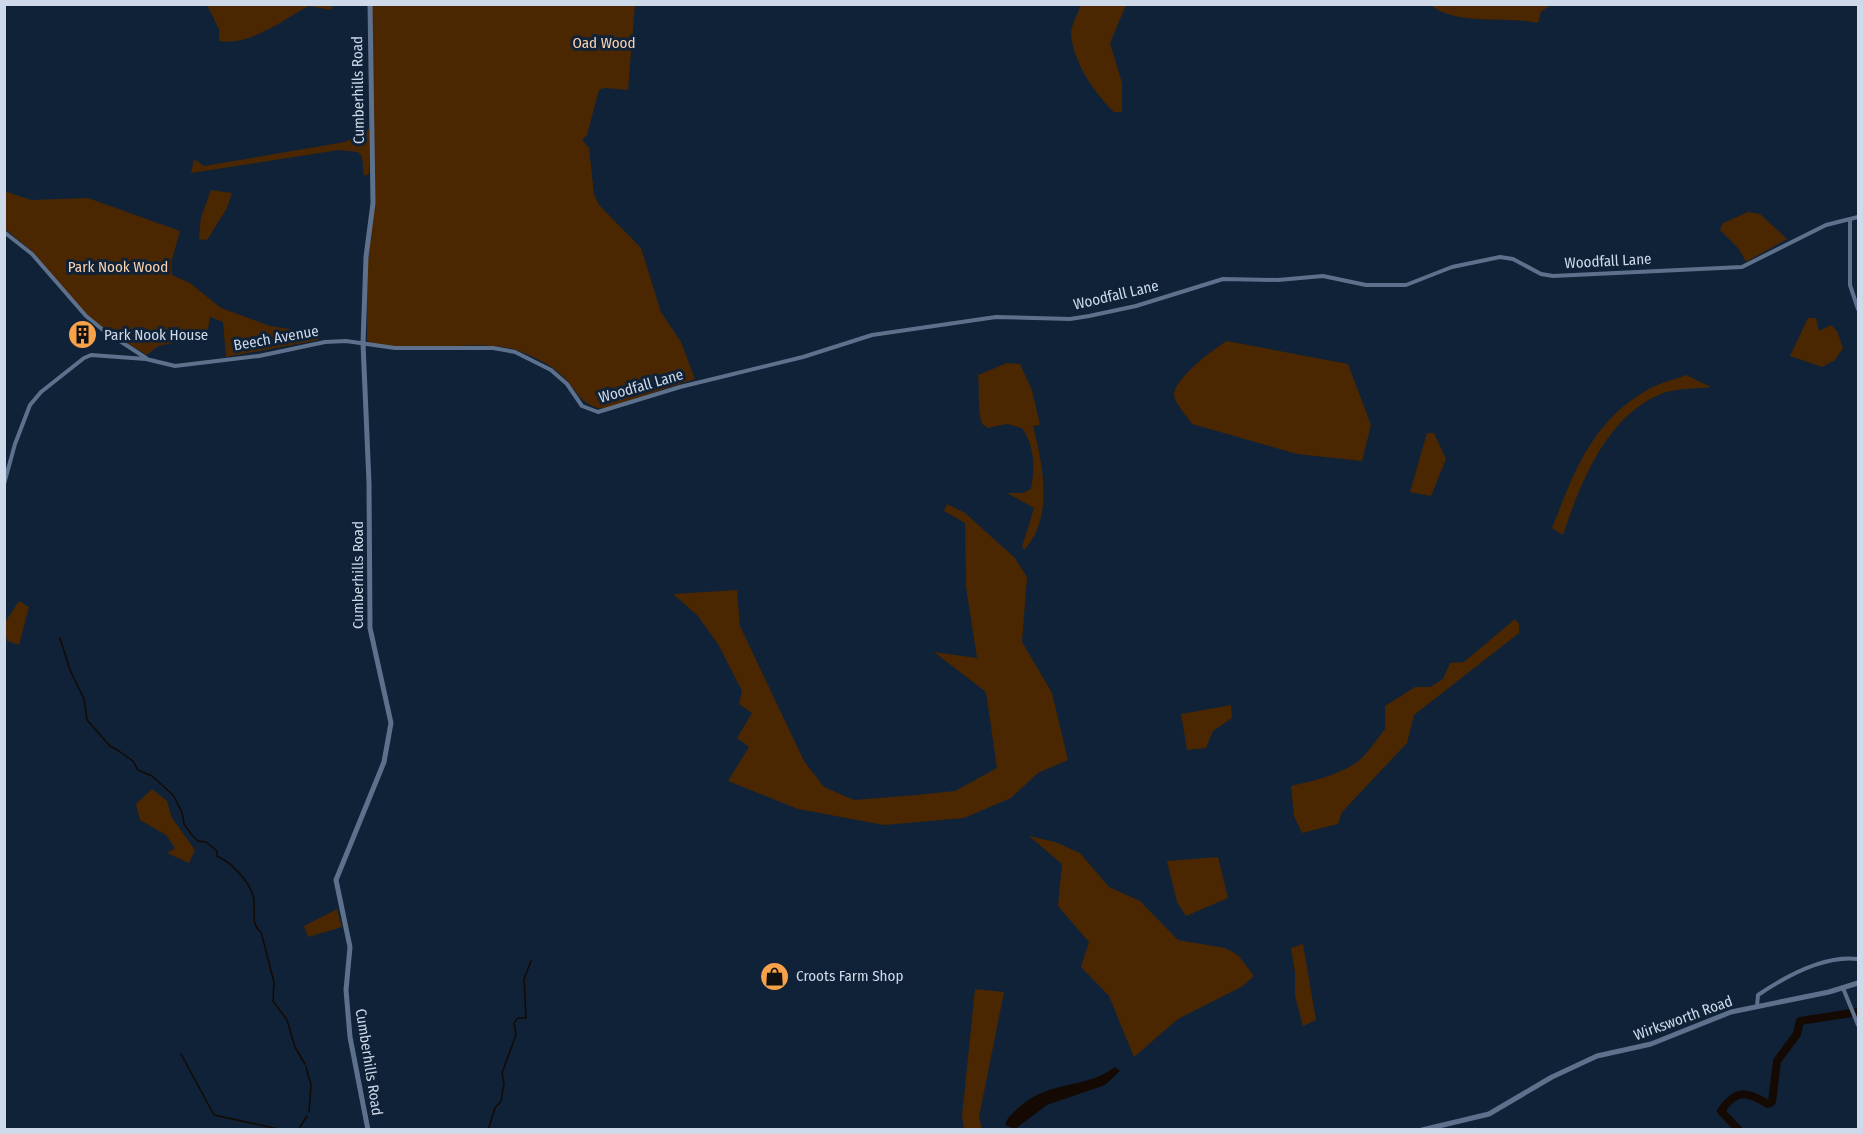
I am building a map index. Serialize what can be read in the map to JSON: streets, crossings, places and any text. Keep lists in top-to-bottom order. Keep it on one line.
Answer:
{"streets":{"street":["Cumberhills Road","Woodfall Lane","Beech Avenue","Wirksworth Road"]},"crossings":[["Cumberhills Road","Woodfall Lane"],["Cumberhills Road","Beech Avenue"],["Woodfall Lane","Beech Avenue"]],"parks":["Oad Wood","Park Nook Wood"],"places":{"building":["Park Nook House"],"shop":["Croots Farm Shop"]}}
